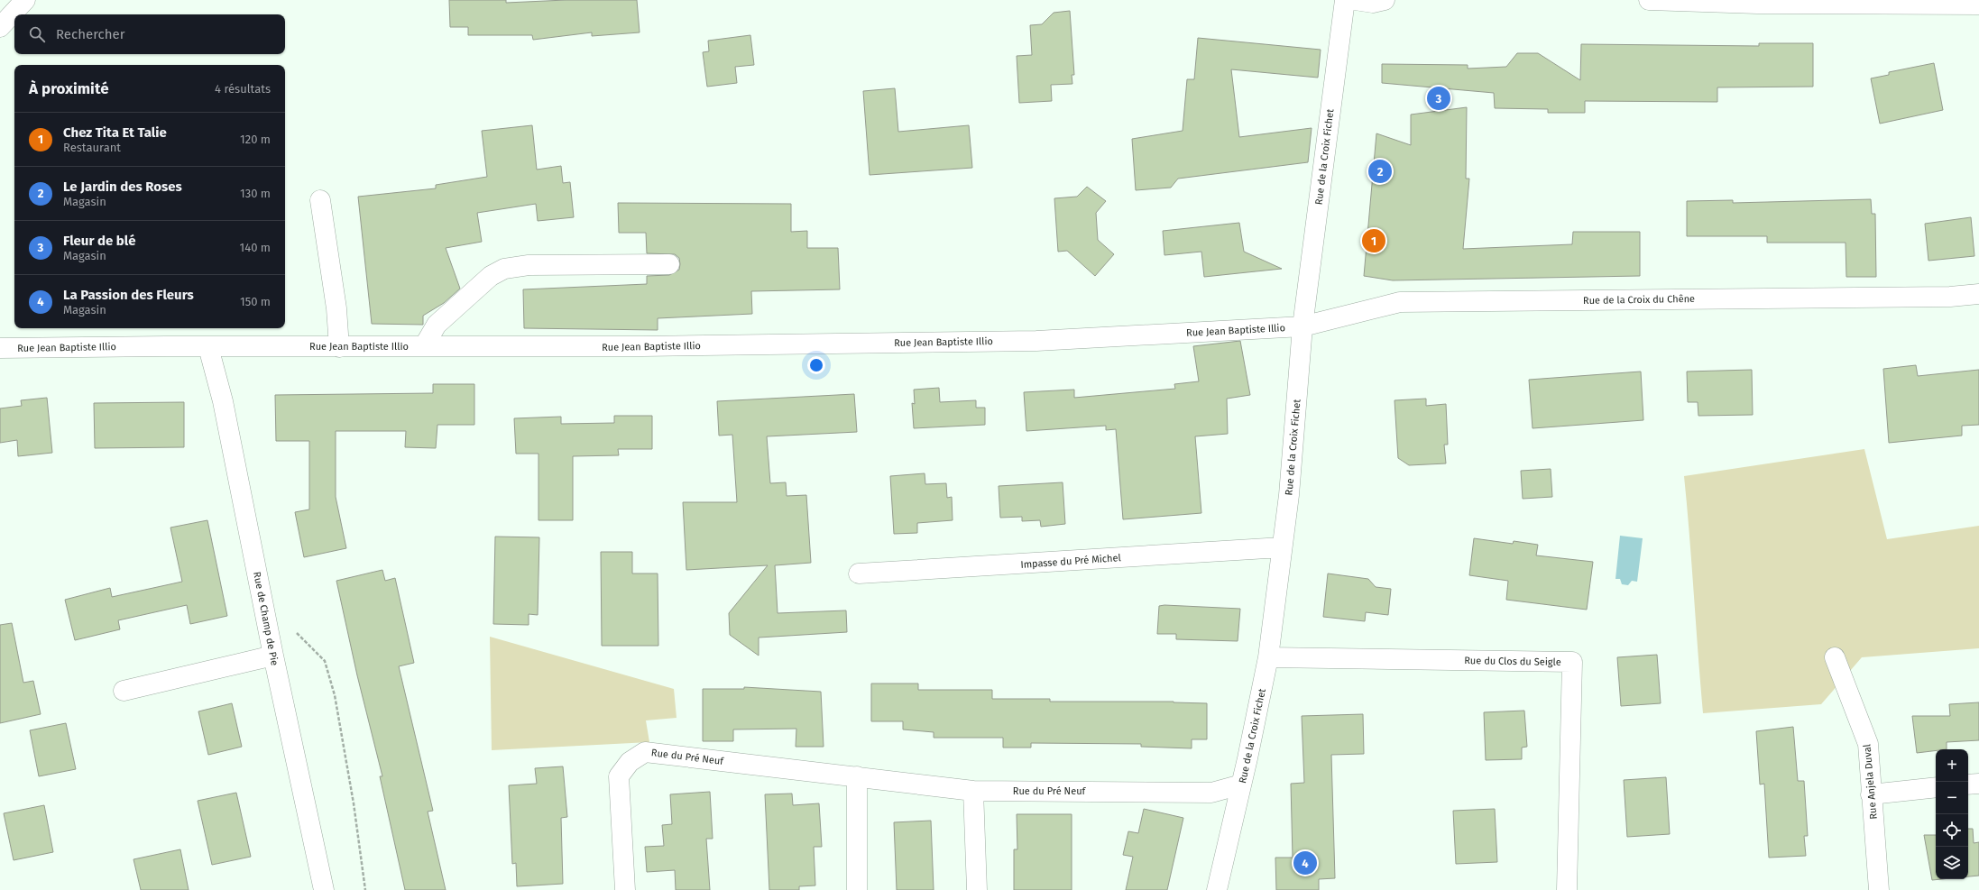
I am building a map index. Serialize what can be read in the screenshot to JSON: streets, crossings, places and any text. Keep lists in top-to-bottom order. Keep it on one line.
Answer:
{"streets":{"street":["Rue de la Croix Fichet","Rue de la Croix du Chêne","Rue Jean Baptiste Illio","Impasse du Pré Michel","Rue de Champ de Pie","Rue du Clos du Seigle","Rue du Pré Neuf","Rue Anjela Duval"]},"crossings":[["Rue de la Croix Fichet","Rue de la Croix du Chêne"],["Rue de la Croix Fichet","Rue Jean Baptiste Illio"],["Rue de la Croix Fichet","Impasse du Pré Michel"],["Rue de la Croix Fichet","Rue du Clos du Seigle"],["Rue de la Croix Fichet","Rue du Pré Neuf"],["Rue de la Croix du Chêne","Rue Jean Baptiste Illio"],["Rue Jean Baptiste Illio","Rue de Champ de Pie"]],"page":{"search":"Rechercher","heading":["À proximité","4 résultats"],"pins":["3","2","1","4"],"list":[{"mark":"1","name":"Chez Tita Et Talie","note":"Restaurant","value":"120 m"},{"mark":"2","name":"Le Jardin des Roses","note":"Magasin","value":"130 m"},{"mark":"3","name":"Fleur de blé","note":"Magasin","value":"140 m"},{"mark":"4","name":"La Passion des Fleurs","note":"Magasin","value":"150 m"}],"map_buttons":["+","−"]}}
